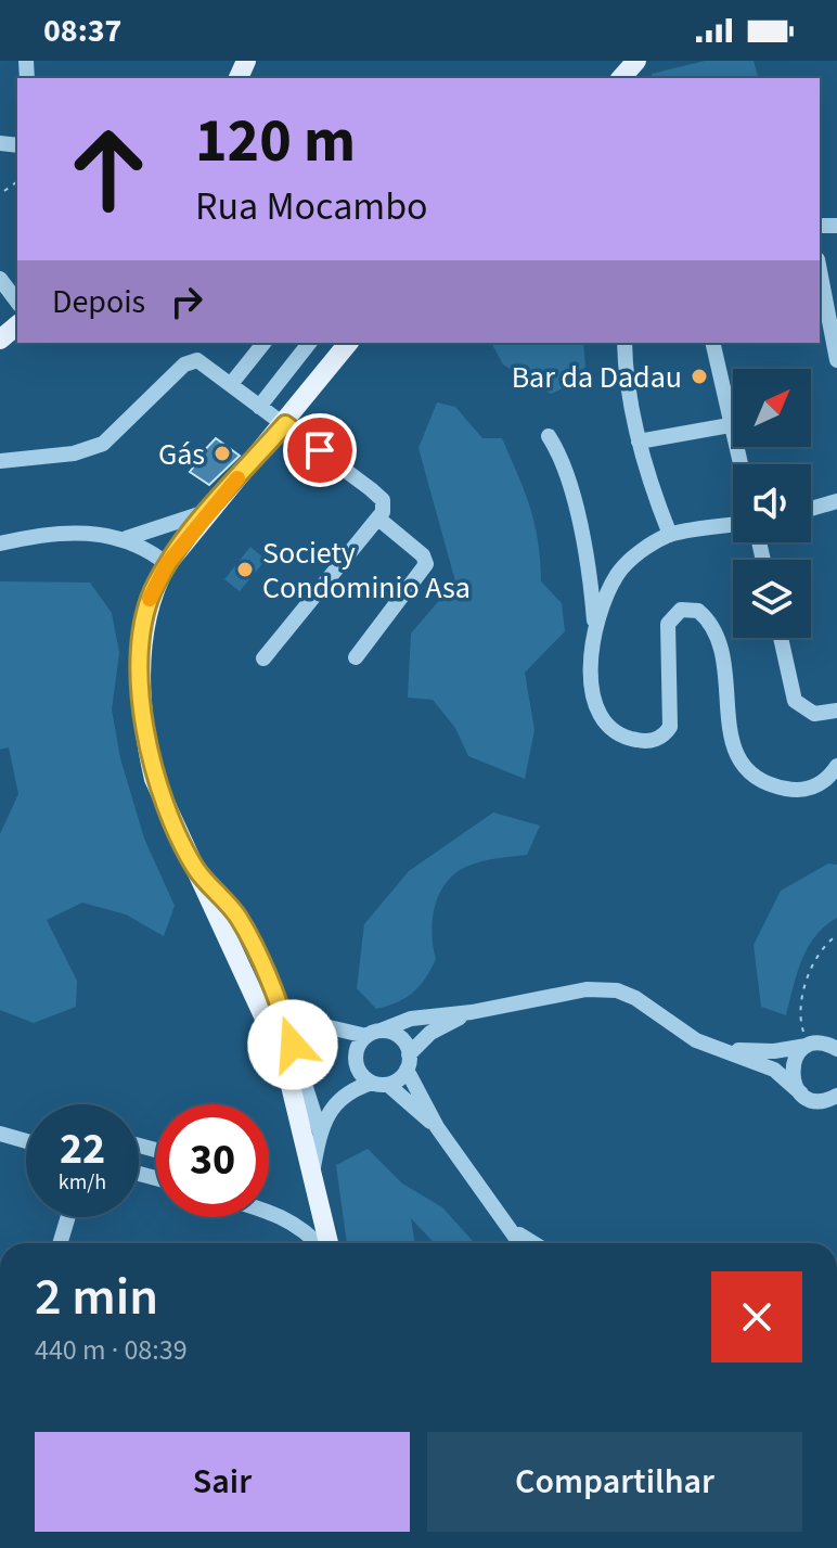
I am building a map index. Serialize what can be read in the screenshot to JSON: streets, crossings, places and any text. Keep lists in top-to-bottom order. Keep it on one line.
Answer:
{"places":["Bar da Dadau","Gás","Society Condominio Asa"],"north":"top right","page":{"status":"08:37","turn":["120 m","Rua Mocambo"],"then":"Depois","speed":"22 km/h","limit":"30","heading":["2 min","440 m · 08:39"],"buttons":["Sair","Compartilhar"]}}
